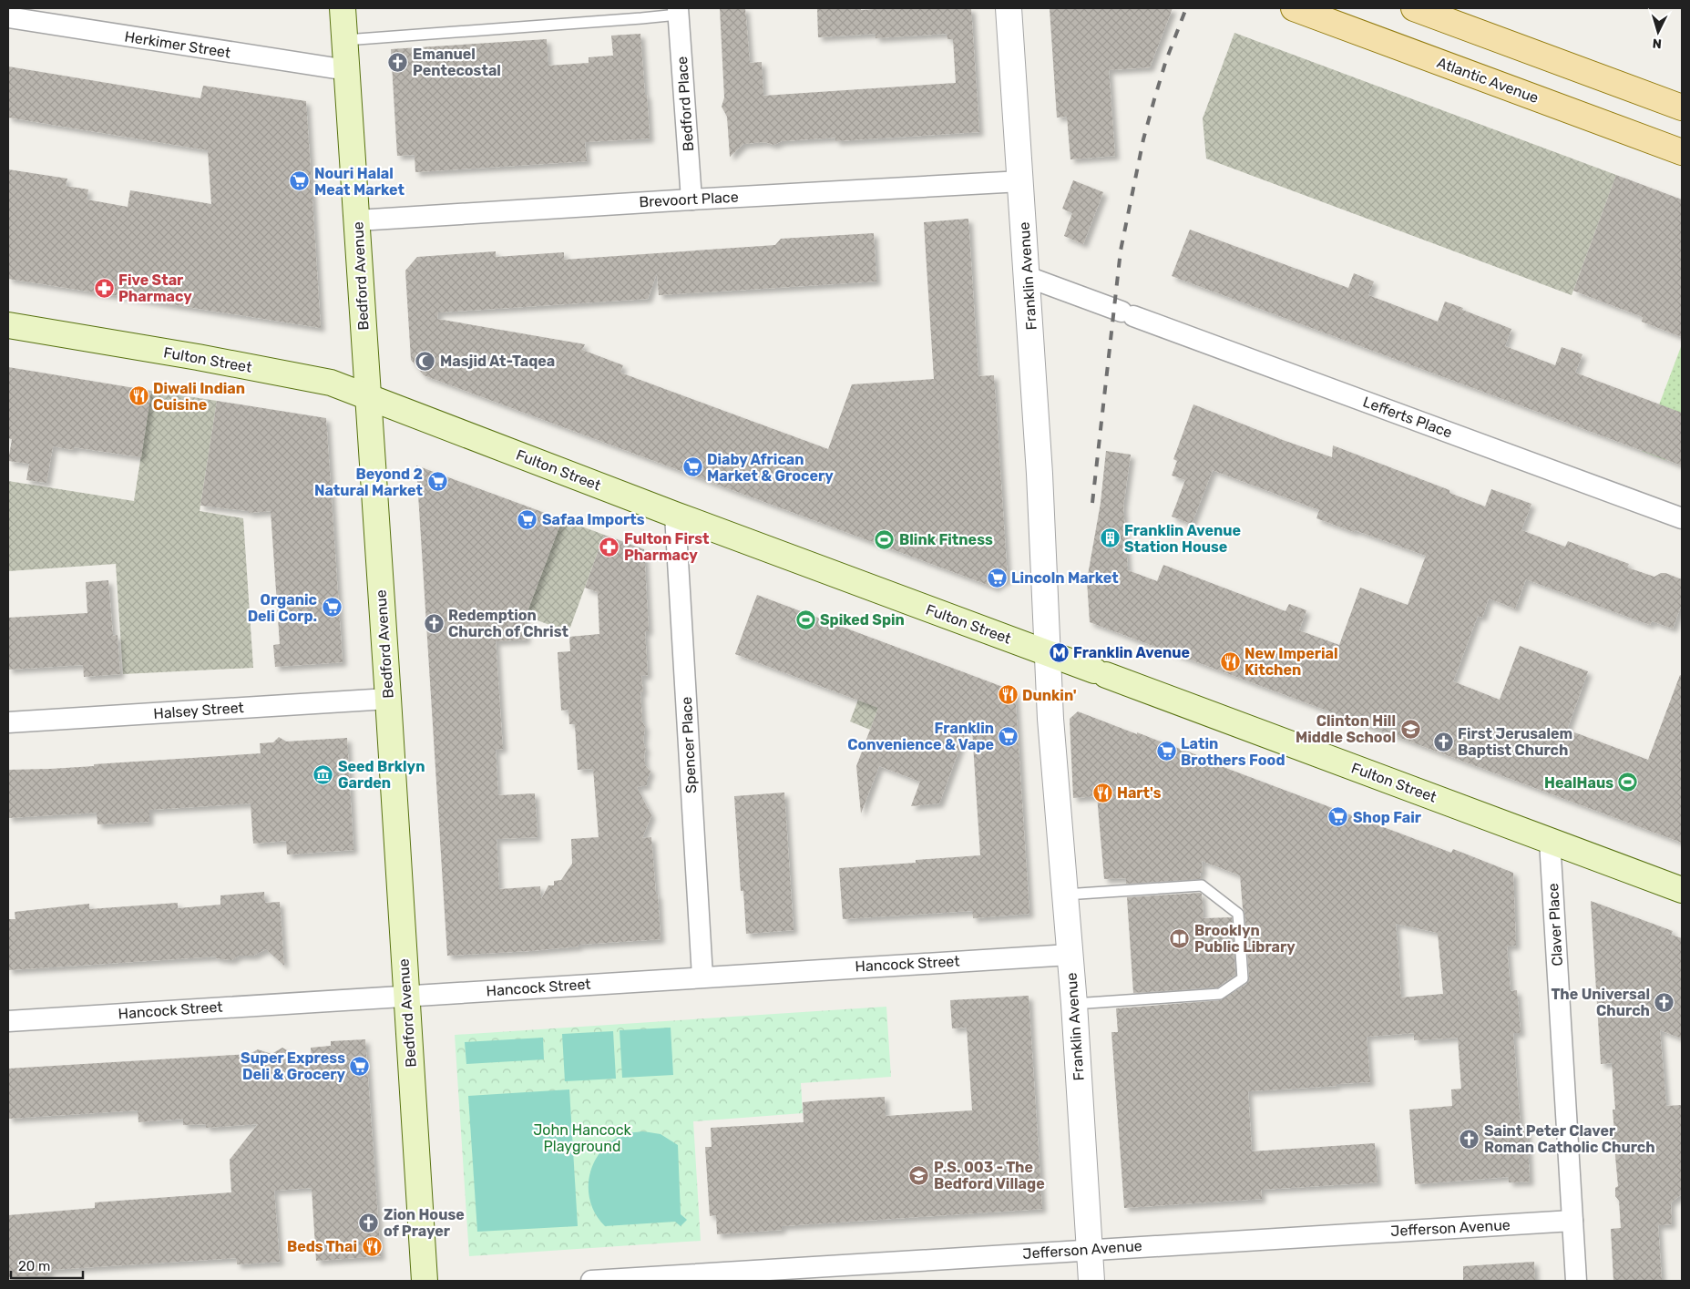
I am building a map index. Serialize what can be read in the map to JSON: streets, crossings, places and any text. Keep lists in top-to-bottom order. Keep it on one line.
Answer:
{"streets":{"main road":["Atlantic Avenue","Bedford Avenue","Fulton Street"],"street":["Herkimer Street","Bedford Place","Brevoort Place","Franklin Avenue","Lefferts Place","Halsey Street","Spencer Place","Claver Place","Hancock Street","Jefferson Avenue"]},"crossings":[["Herkimer Street","Bedford Avenue"],["Bedford Place","Brevoort Place"],["Brevoort Place","Bedford Avenue"],["Brevoort Place","Franklin Avenue"],["Bedford Avenue","Fulton Street"],["Bedford Avenue","Halsey Street"],["Bedford Avenue","Hancock Street"],["Franklin Avenue","Fulton Street"],["Franklin Avenue","Lefferts Place"],["Franklin Avenue","Hancock Street"],["Franklin Avenue","Jefferson Avenue"],["Fulton Street","Spencer Place"],["Fulton Street","Claver Place"],["Spencer Place","Hancock Street"],["Claver Place","Jefferson Avenue"]],"parks":["John Hancock Playground"],"places":{"church":["Emanuel Pentecostal","Redemption Church of Christ","First Jerusalem Baptist Church","The Universal Church","Saint Peter Claver Roman Catholic Church","Zion House of Prayer"],"supermarket":["Nouri Halal Meat Market","Diaby African Market & Grocery","Beyond 2 Natural Market","Safaa Imports","Lincoln Market","Organic Deli Corp.","Franklin Convenience & Vape","Latin Brothers Food","Shop Fair","Super Express Deli & Grocery"],"pharmacy":["Five Star Pharmacy","Fulton First Pharmacy"],"mosque":["Masjid At-Taqea"],"restaurant":["Diwali Indian Cuisine","New Imperial Kitchen","Dunkin'","Hart's","Beds Thai"],"building":["Franklin Avenue Station House"],"sports":["Blink Fitness","Spiked Spin","HealHaus"],"metro station":["Franklin Avenue"],"school or university":["Clinton Hill Middle School","P.S. 003 - The Bedford Village"],"museum":["Seed Brklyn Garden"],"library":["Brooklyn Public Library"]},"scale_bar":"20 m","north":"bottom"}
